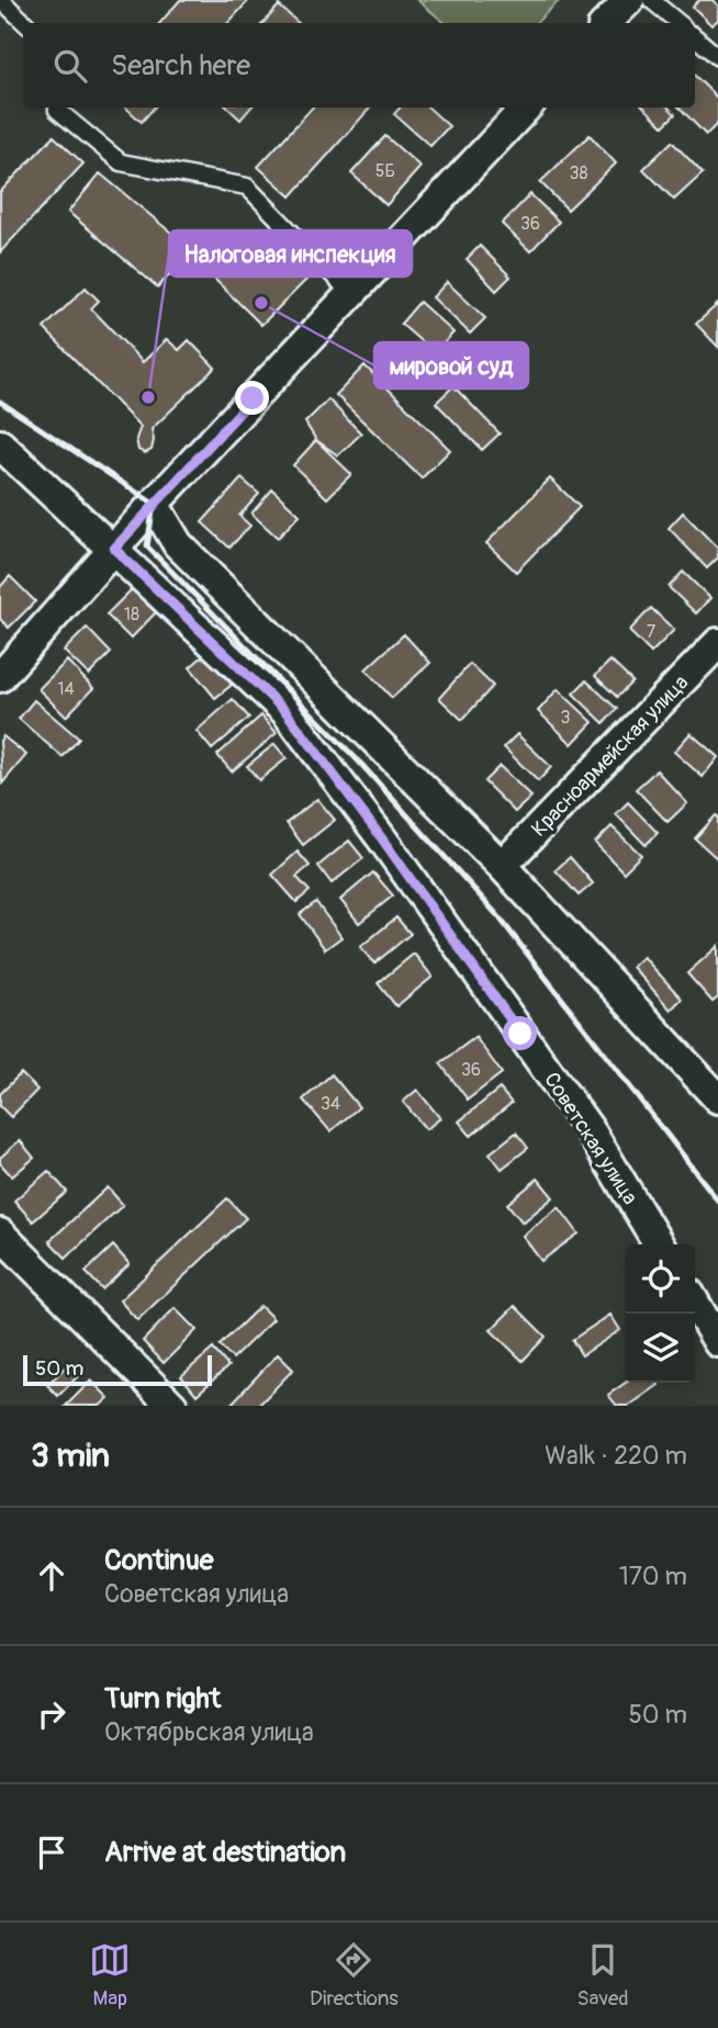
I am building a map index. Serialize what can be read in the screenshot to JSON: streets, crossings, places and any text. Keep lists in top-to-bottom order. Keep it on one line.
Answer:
{"streets":{"street":["Красноармейская улица","Советская улица"]},"places":["мировой суд","Налоговая инспекция"],"house_numbers":["5Б","38","36","18","7","14","3","36","34"],"scale_bar":"50 m","page":{"search":"Search here","scale":"50 m","heading":["3 min","Walk · 220 m"],"list":[["Continue","Советская улица","170 m"],["Turn right","Октябрьская улица","50 m"],"Arrive at destination"],"nav":["Map","Directions","Saved"]}}
